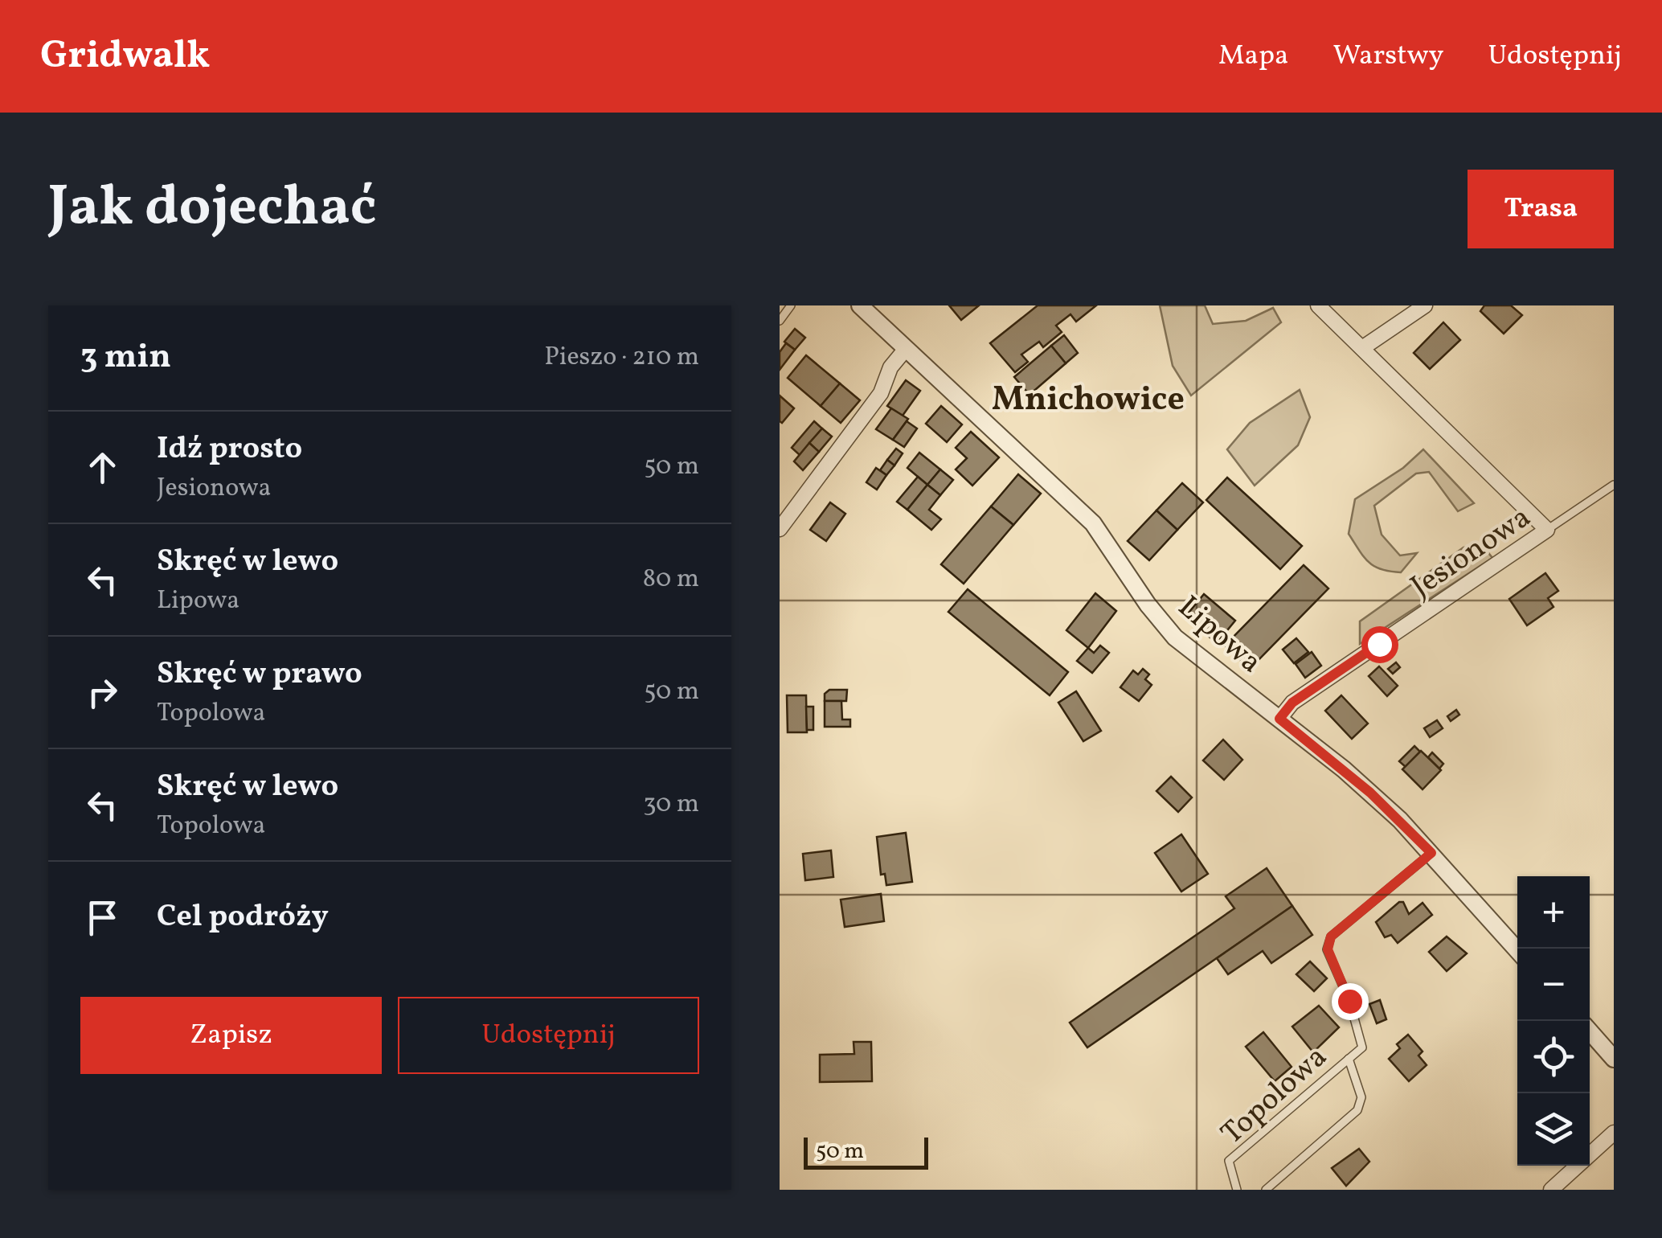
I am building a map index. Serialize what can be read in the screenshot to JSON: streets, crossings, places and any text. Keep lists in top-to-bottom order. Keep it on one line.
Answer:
{"streets":{"street":["Jesionowa","Lipowa"],"lane":["Topolowa"]},"crossings":[["Jesionowa","Lipowa"],["Lipowa","Topolowa"]],"districts":["Mnichowice"],"scale_bar":"50 m","page":{"header":"Gridwalk","nav":["Mapa","Warstwy","Udostępnij"],"title":"Jak dojechać","buttons":["Trasa",["Zapisz","Udostępnij"]],"heading":["3 min","Pieszo · 210 m"],"list":[["Idź prosto","Jesionowa","50 m"],["Skręć w lewo","Lipowa","80 m"],["Skręć w prawo","Topolowa","50 m"],["Skręć w lewo","Topolowa","30 m"],"Cel podróży"],"map_buttons":["+","−"],"scale":"50 m"}}
